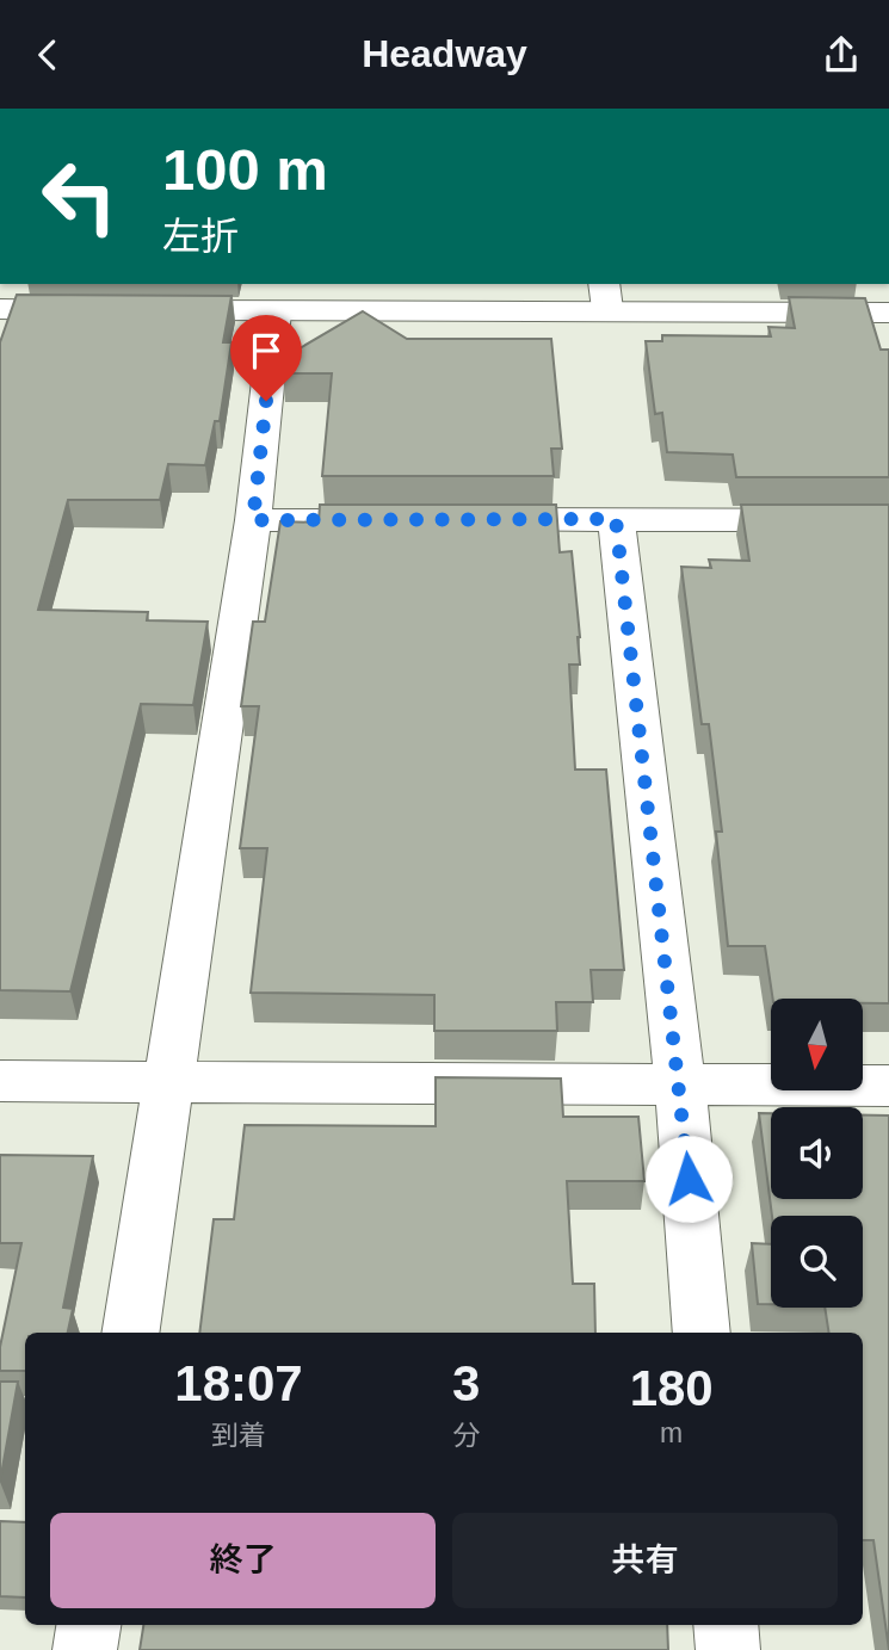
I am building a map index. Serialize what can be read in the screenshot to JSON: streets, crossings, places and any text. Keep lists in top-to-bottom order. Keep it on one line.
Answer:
{"north":"bottom","page":{"header":"Headway","turn":["100 m","左折"],"eta":["18:07","到着","3","分","180","m"],"buttons":["終了","共有"]}}
